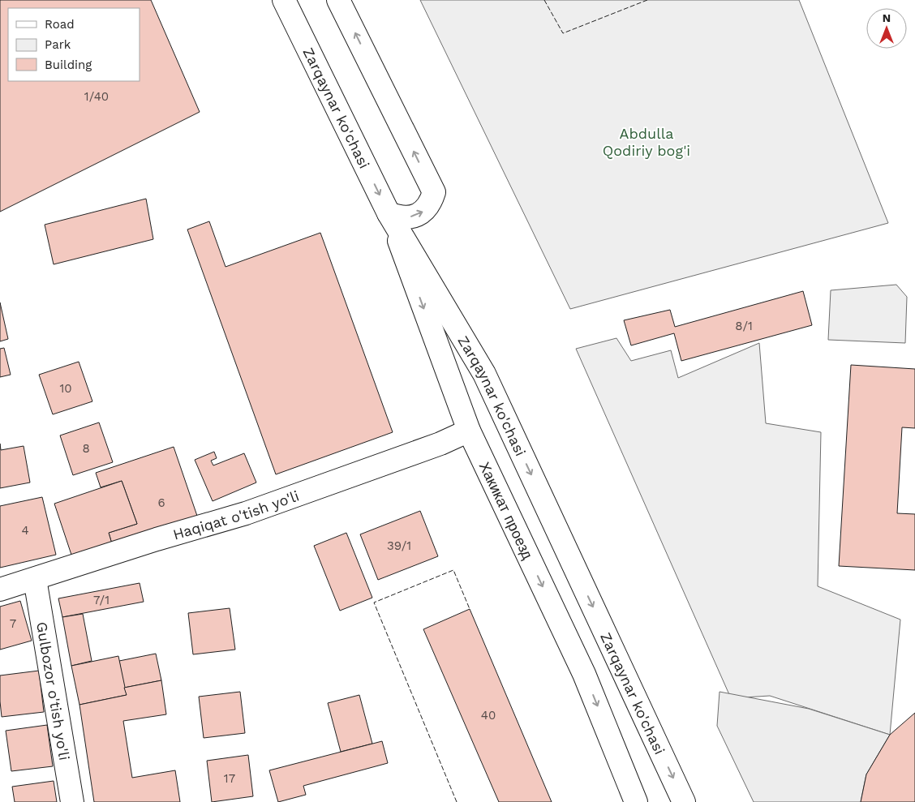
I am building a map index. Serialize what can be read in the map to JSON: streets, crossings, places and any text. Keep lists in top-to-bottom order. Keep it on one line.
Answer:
{"streets":{"street":["Zarqaynar ko'chasi","Хакикат проезд","Haqiqat o'tish yo'li","Gulbozor o'tish yo'li"]},"crossings":[["Zarqaynar ko'chasi","Хакикат проезд"],["Хакикат проезд","Haqiqat o'tish yo'li"],["Haqiqat o'tish yo'li","Gulbozor o'tish yo'li"]],"one_way":["Zarqaynar ko'chasi","Хакикат проезд"],"parks":["Abdulla Qodiriy bog'i"],"house_numbers":["1/40","8/1","10","8","6","4","39/1","7/1","7","40","17"],"legend":["Road","Park","Building"],"north":"top"}
